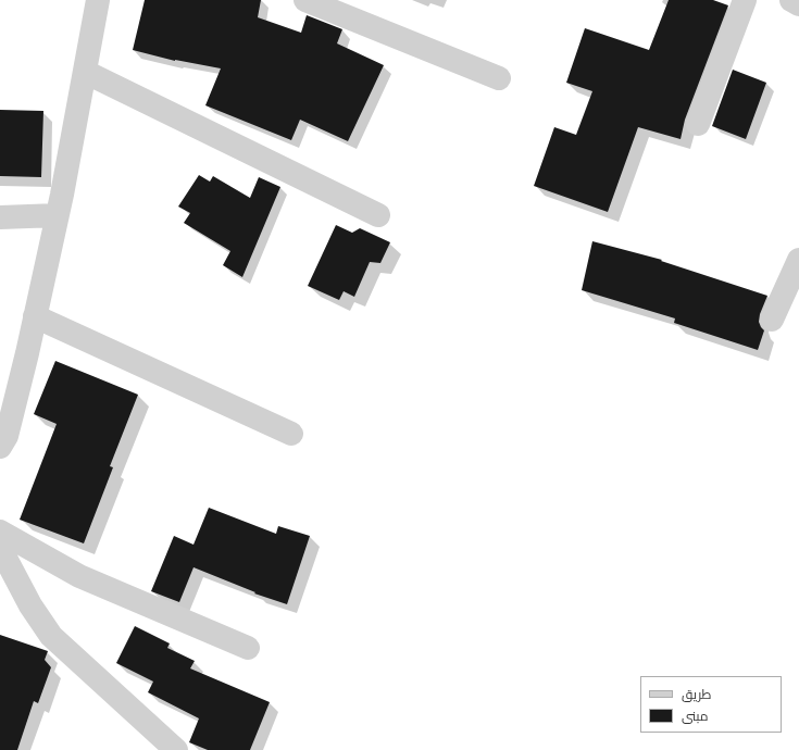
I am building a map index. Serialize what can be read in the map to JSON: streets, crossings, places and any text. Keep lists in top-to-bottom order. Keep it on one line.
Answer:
{"legend":["طريق","مبنى"]}
